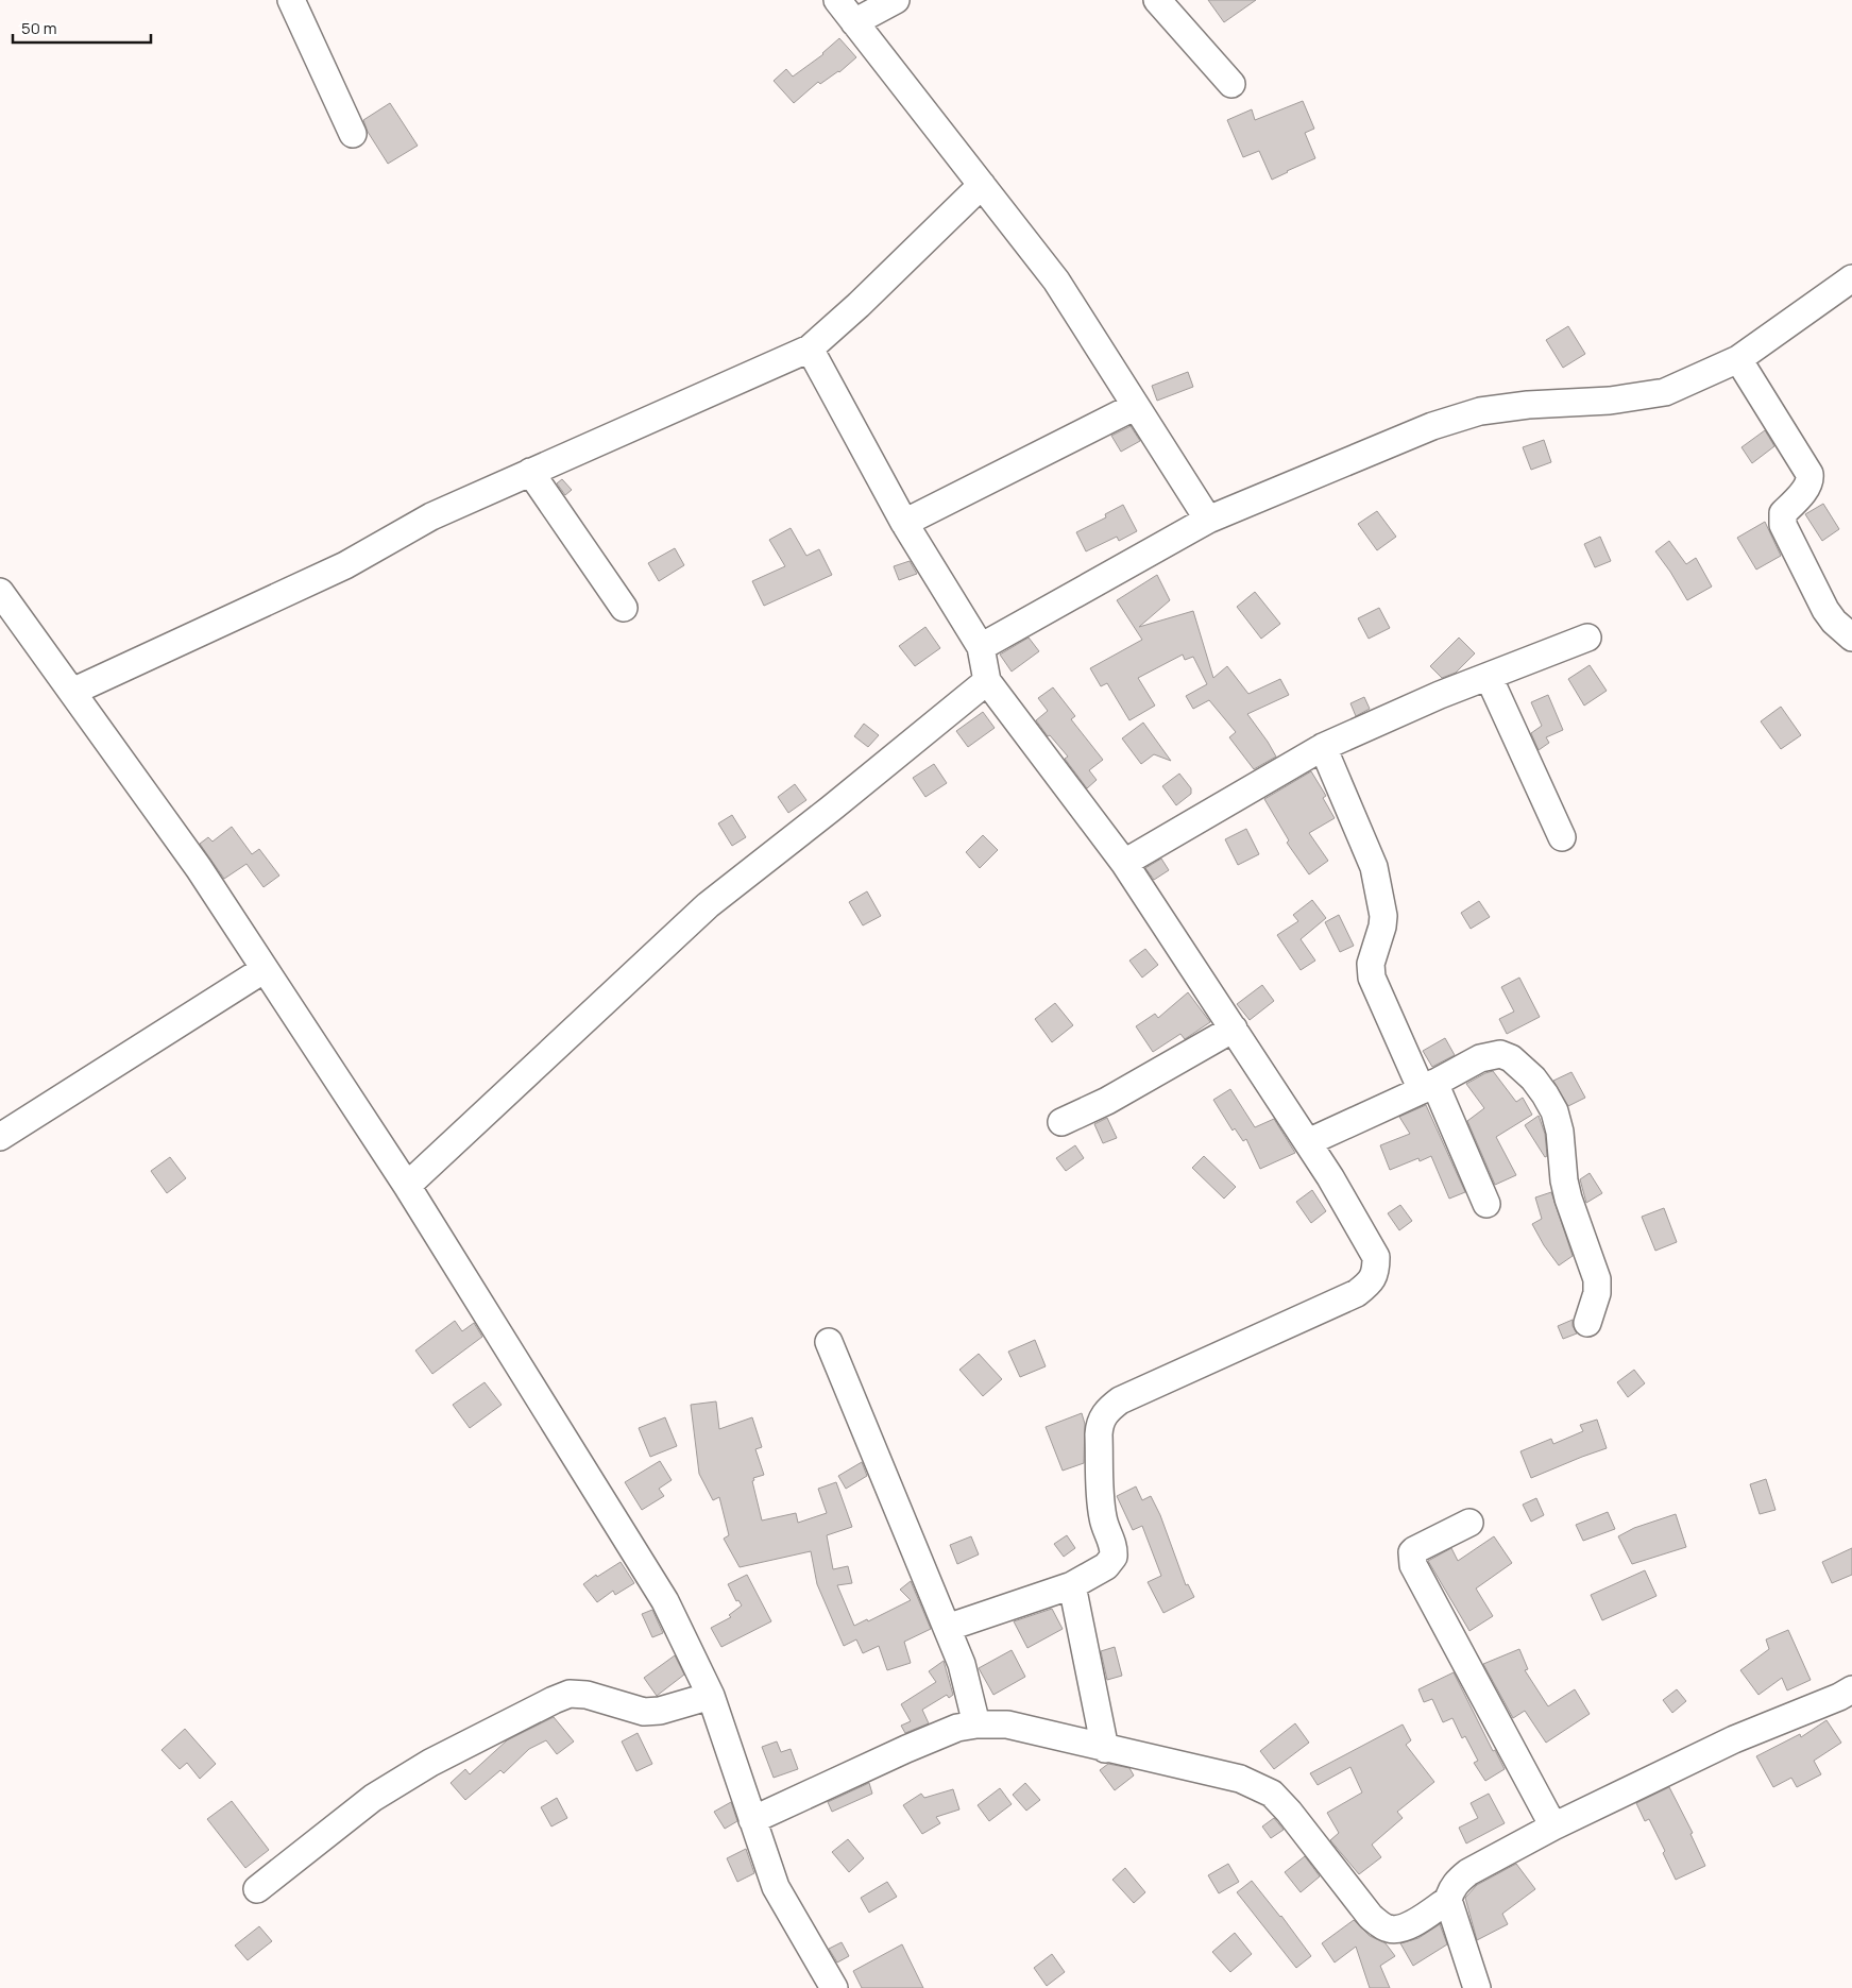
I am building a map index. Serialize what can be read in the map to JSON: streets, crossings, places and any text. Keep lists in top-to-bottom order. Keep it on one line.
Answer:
{"scale_bar":"50 m"}
